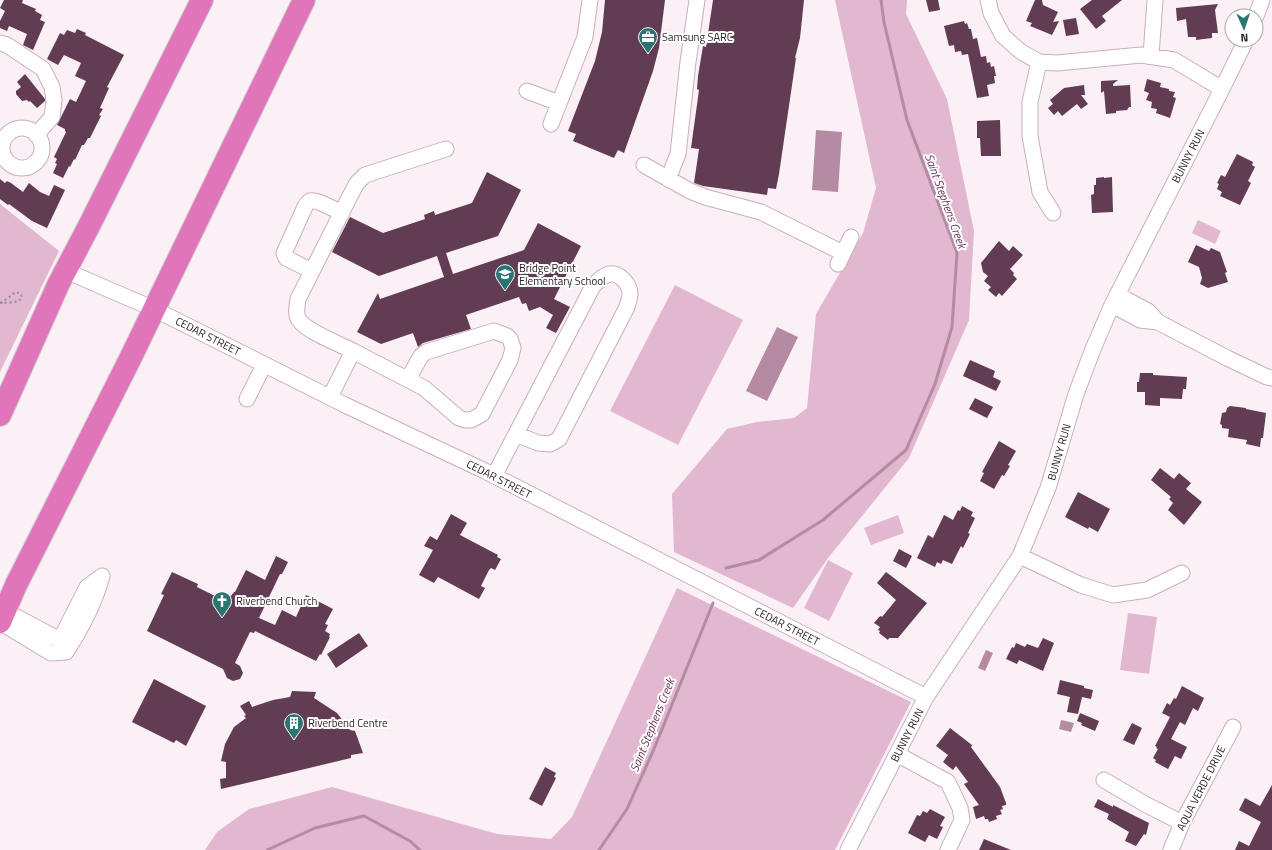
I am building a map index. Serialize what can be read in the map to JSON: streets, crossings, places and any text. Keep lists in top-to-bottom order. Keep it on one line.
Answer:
{"streets":{"street":["BUNNY RUN","CEDAR STREET","AQUA VERDE DRIVE"]},"crossings":[["BUNNY RUN","CEDAR STREET"]],"water":["Saint Stephens Creek"],"places":{"office":["Samsung SARC"],"school or university":["Bridge Point Elementary School"],"church":["Riverbend Church"],"building":["Riverbend Centre"]},"north":"bottom"}
